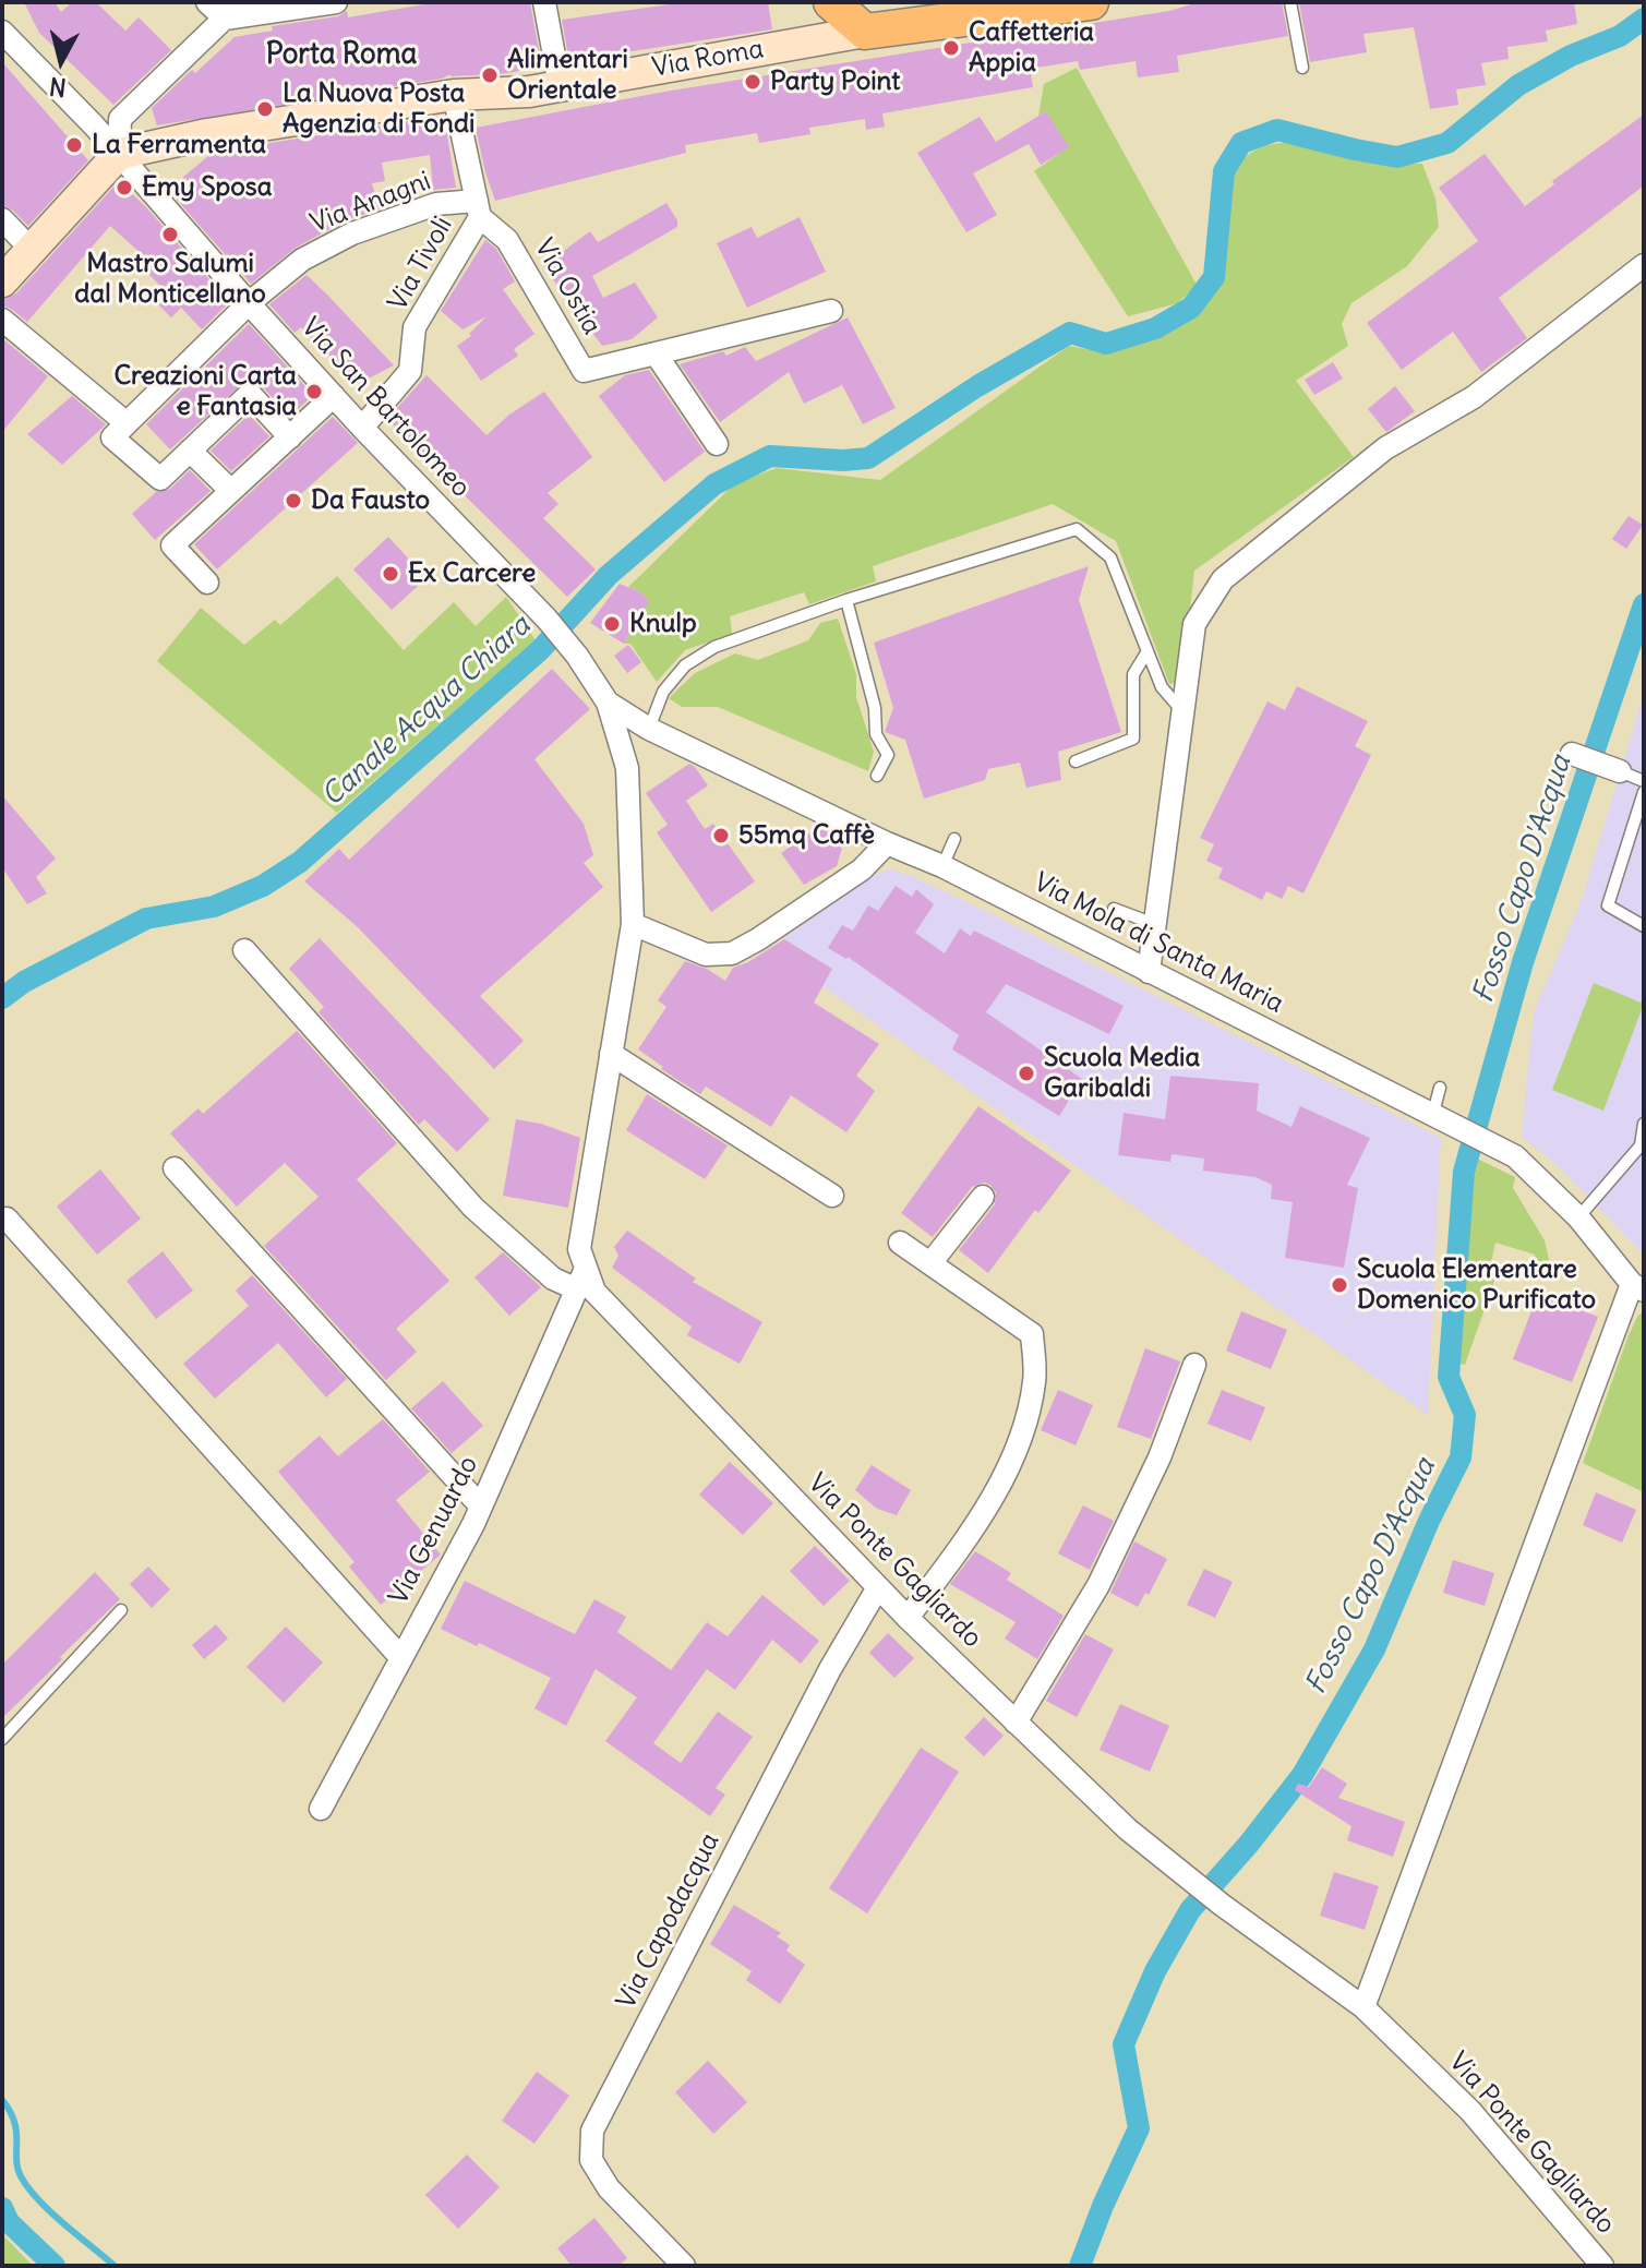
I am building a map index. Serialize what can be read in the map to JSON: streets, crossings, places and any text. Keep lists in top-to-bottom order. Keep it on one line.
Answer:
{"streets":{"main road":["Via Roma"],"street":["Via Anagni","Via Tivoli","Via Ostia","Via San Bartolomeo","Via Mola di Santa Maria","Via Genuardo","Via Ponte Gagliardo","Via Capodacqua"]},"crossings":[["Via Roma","Via San Bartolomeo"],["Via Anagni","Via Tivoli"],["Via Anagni","Via Ostia"],["Via Anagni","Via San Bartolomeo"],["Via Tivoli","Via Ostia"],["Via Tivoli","Via San Bartolomeo"],["Via San Bartolomeo","Via Mola di Santa Maria"],["Via Genuardo","Via Ponte Gagliardo"],["Via Ponte Gagliardo","Via Capodacqua"]],"districts":["Porta Roma"],"water":["Canale Acqua Chiara","Fosso Capo D'Acqua"],"places":["Caffetteria Appia","Alimentari Orientale","Party Point","La Nuova Posta Agenzia di Fondi","La Ferramenta","Emy Sposa","Mastro Salumi dal Monticellano","Creazioni Carta e Fantasia","Da Fausto","Ex Carcere","Knulp","55mq Caffè","Scuola Media Garibaldi","Scuola Elementare Domenico Purificato"],"north":"bottom"}
